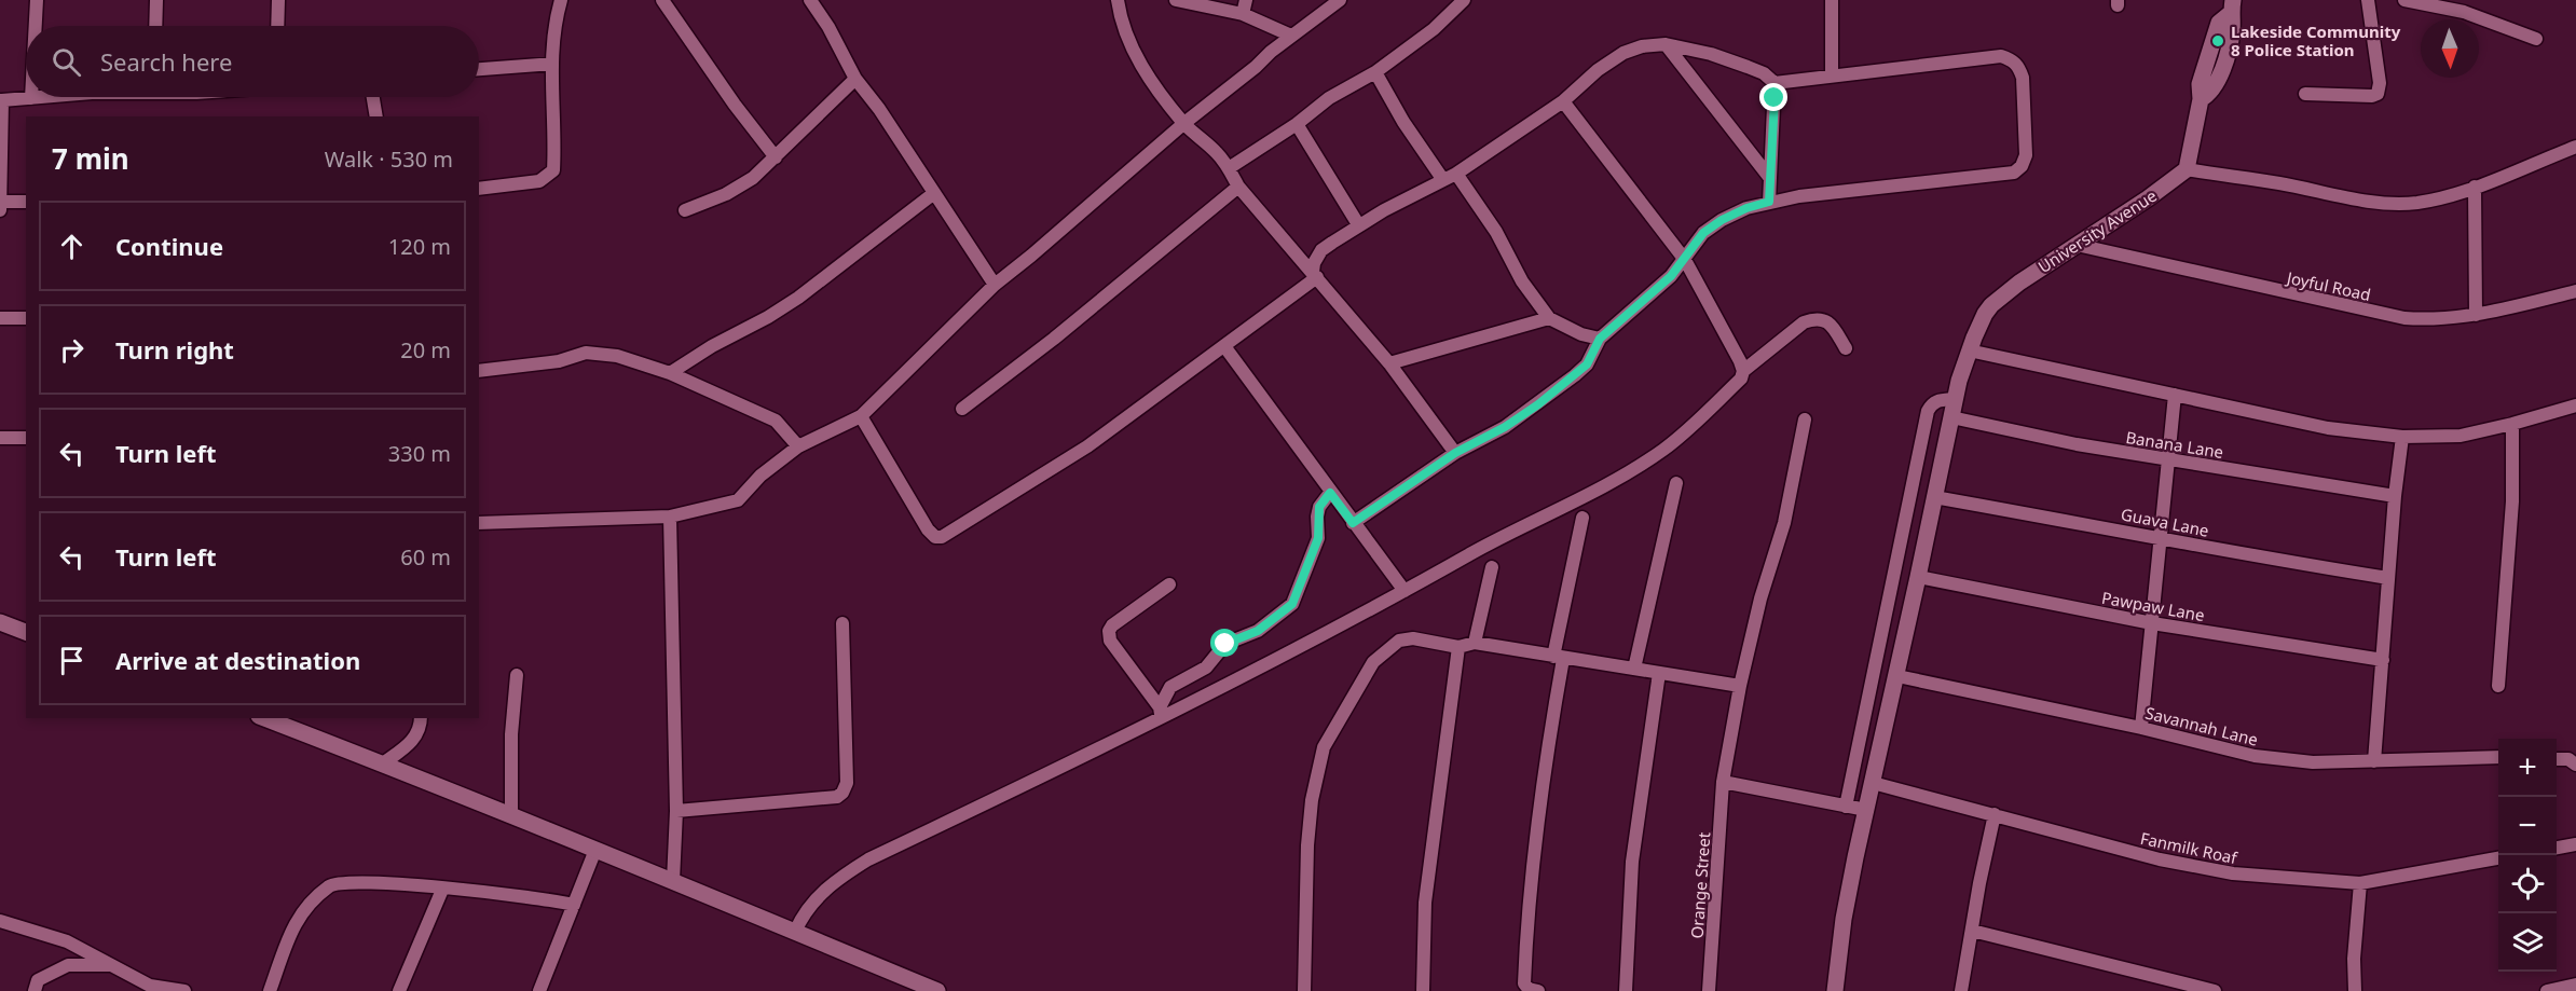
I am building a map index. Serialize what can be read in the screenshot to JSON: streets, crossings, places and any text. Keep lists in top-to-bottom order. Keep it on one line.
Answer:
{"streets":{"street":["University Avenue","Joyful Road","Banana Lane","Guava Lane","Pawpaw Lane","Savannah Lane","Fanmilk Roaf","Orange Street"]},"crossings":[["University Avenue","Joyful Road"],["University Avenue","Banana Lane"],["University Avenue","Guava Lane"],["University Avenue","Pawpaw Lane"],["University Avenue","Savannah Lane"],["University Avenue","Fanmilk Roaf"]],"places":["Lakeside Community 8 Police Station"],"north":"bottom","page":{"search":"Search here","heading":["7 min","Walk · 530 m"],"list":[["Continue","120 m"],["Turn right","20 m"],["Turn left","330 m"],["Turn left","60 m"],"Arrive at destination"],"map_buttons":["+","−"]}}
